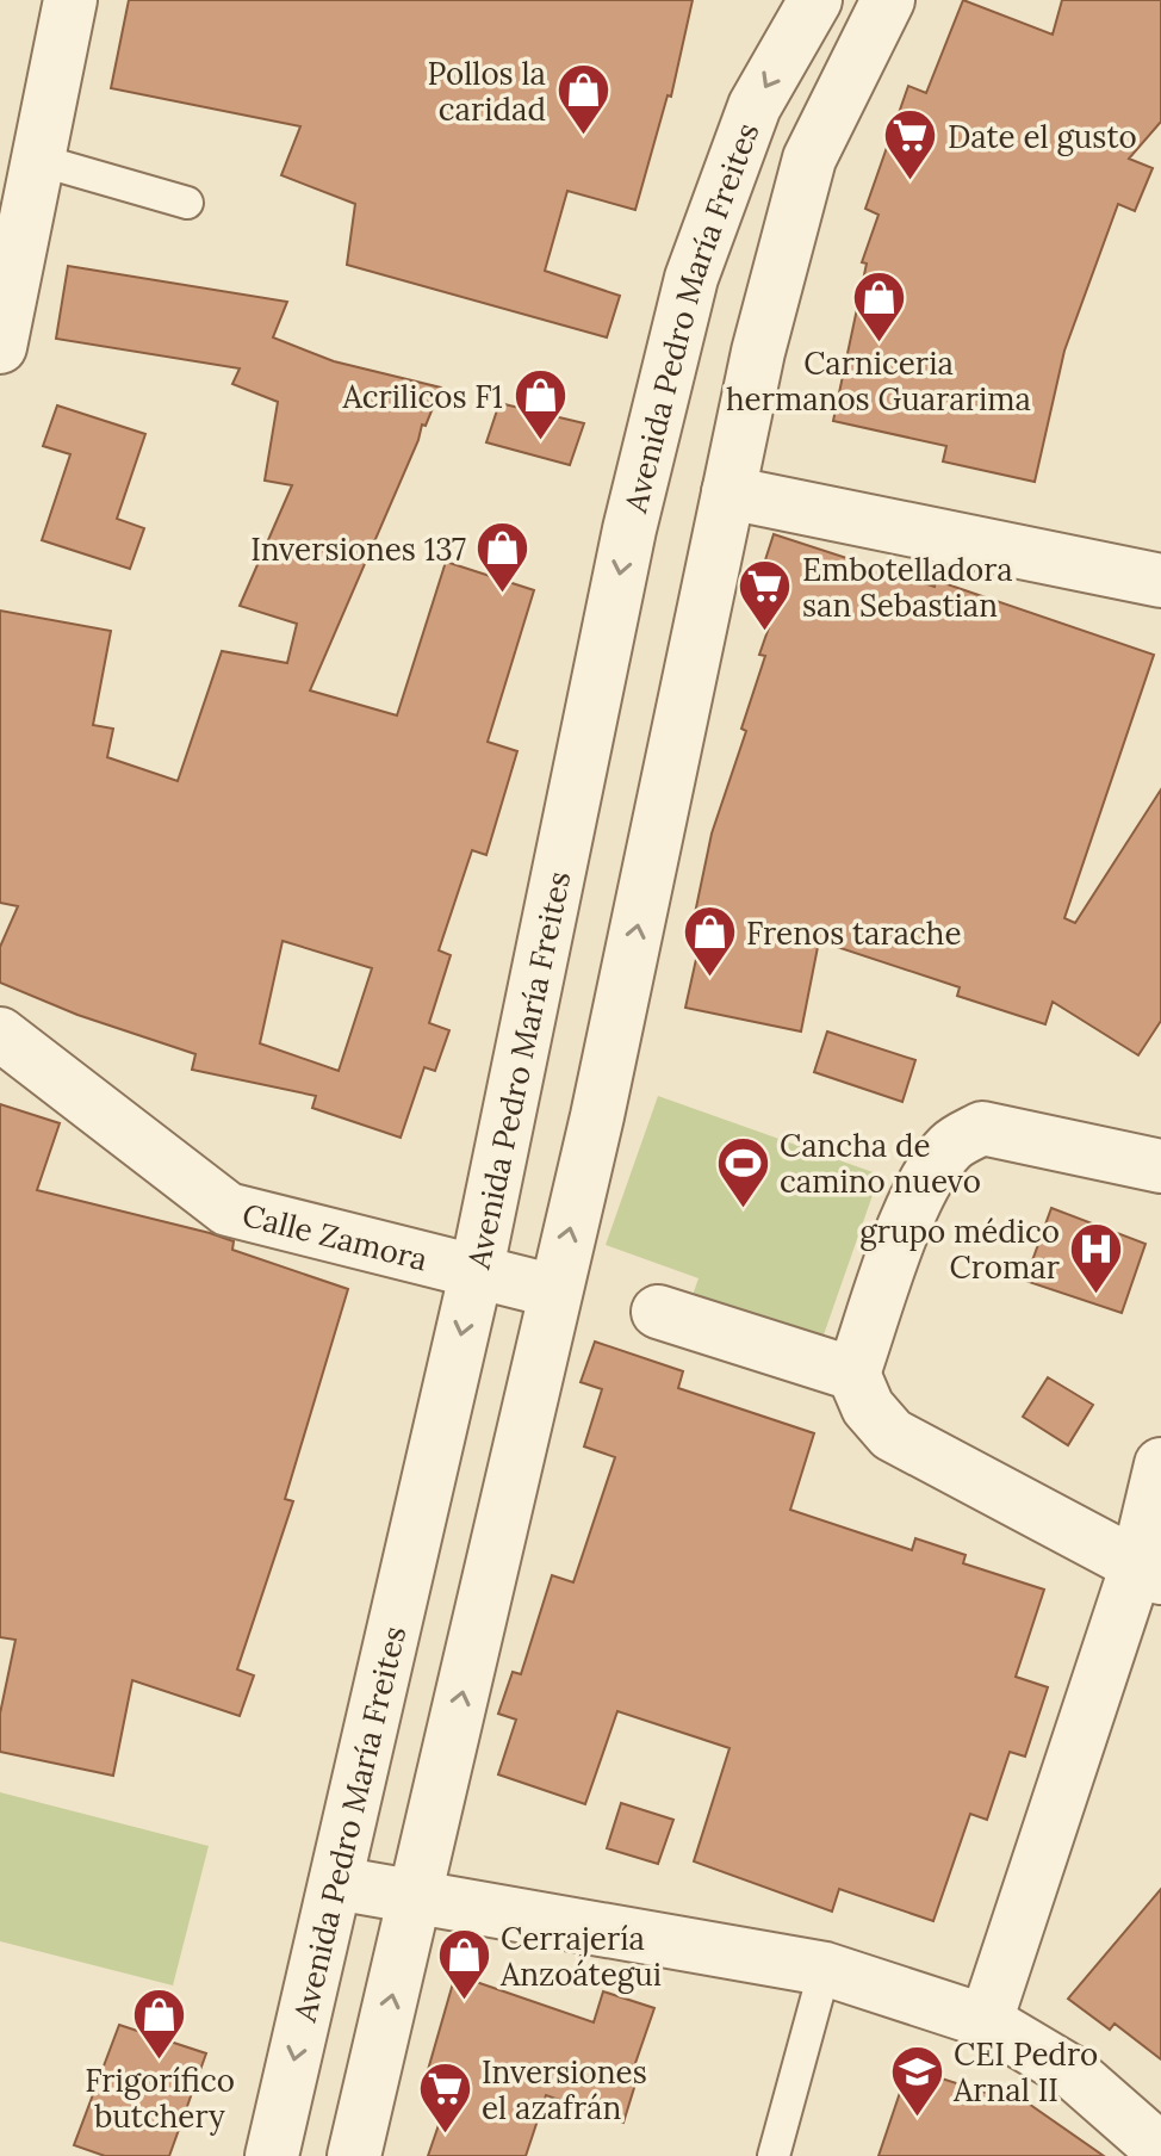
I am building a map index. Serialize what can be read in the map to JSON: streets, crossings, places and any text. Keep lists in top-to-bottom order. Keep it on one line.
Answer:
{"streets":{"street":["Avenida Pedro María Freites","Calle Zamora"]},"crossings":[["Avenida Pedro María Freites","Calle Zamora"]],"places":{"shop":["Pollos la caridad","Carniceria hermanos Guararima","Acrilicos F1","Inversiones 137","Frenos tarache","Cerrajería Anzoátegui","Frigorífico butchery"],"supermarket":["Date el gusto","Embotelladora san Sebastian","Inversiones el azafrán"],"sports":["Cancha de camino nuevo"],"hospital":["grupo médico Cromar"],"school or university":["CEI Pedro Arnal II"]}}
